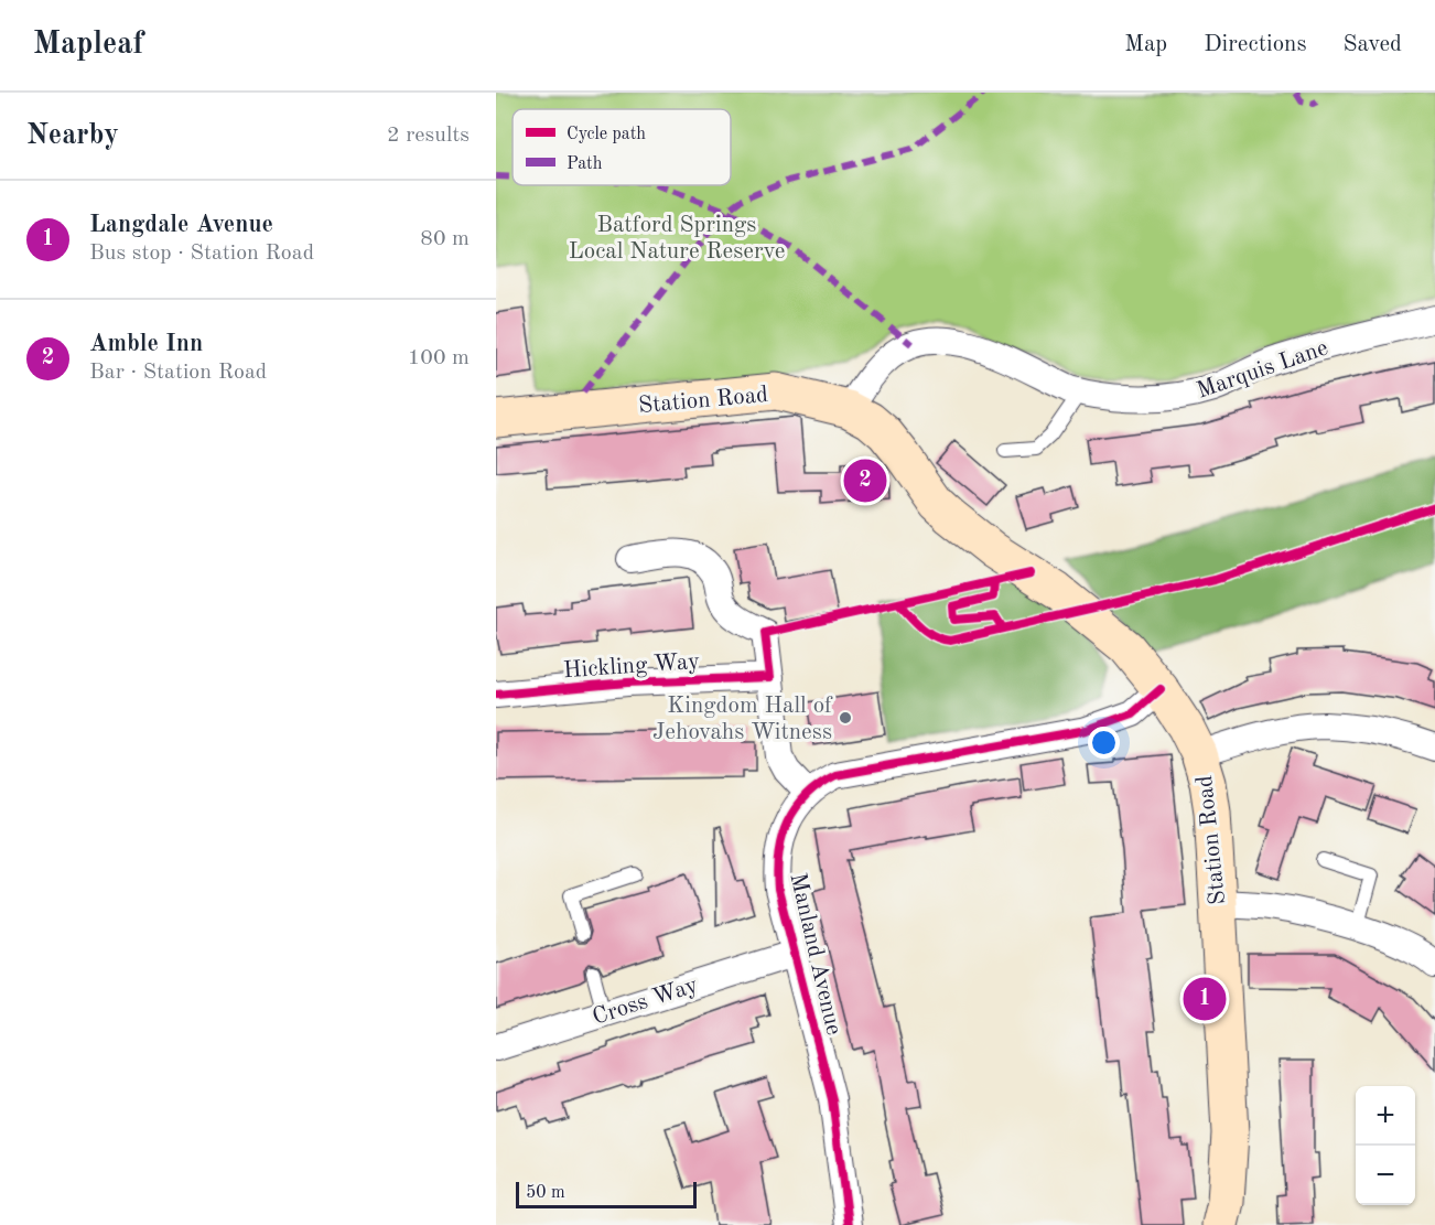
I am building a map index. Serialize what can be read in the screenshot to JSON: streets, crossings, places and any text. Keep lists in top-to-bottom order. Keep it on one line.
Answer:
{"streets":{"main road":["Station Road"],"street":["Marquis Lane","Hickling Way","Manland Avenue","Cross Way"]},"crossings":[["Marquis Lane","Station Road"],["Station Road","Manland Avenue"],["Manland Avenue","Cross Way"]],"parks":["Batford Springs Local Nature Reserve"],"places":["Kingdom Hall of Jehovahs Witness"],"legend":["Cycle path","Path"],"scale_bar":"50 m","page":{"header":"Mapleaf","nav":["Map","Directions","Saved"],"heading":["Nearby","2 results"],"list":[{"mark":"1","name":"Langdale Avenue","note":"Bus stop · Station Road","value":"80 m"},{"mark":"2","name":"Amble Inn","note":"Bar · Station Road","value":"100 m"}],"pins":["2","1"],"map_buttons":["+","−"],"scale":"50 m"}}
